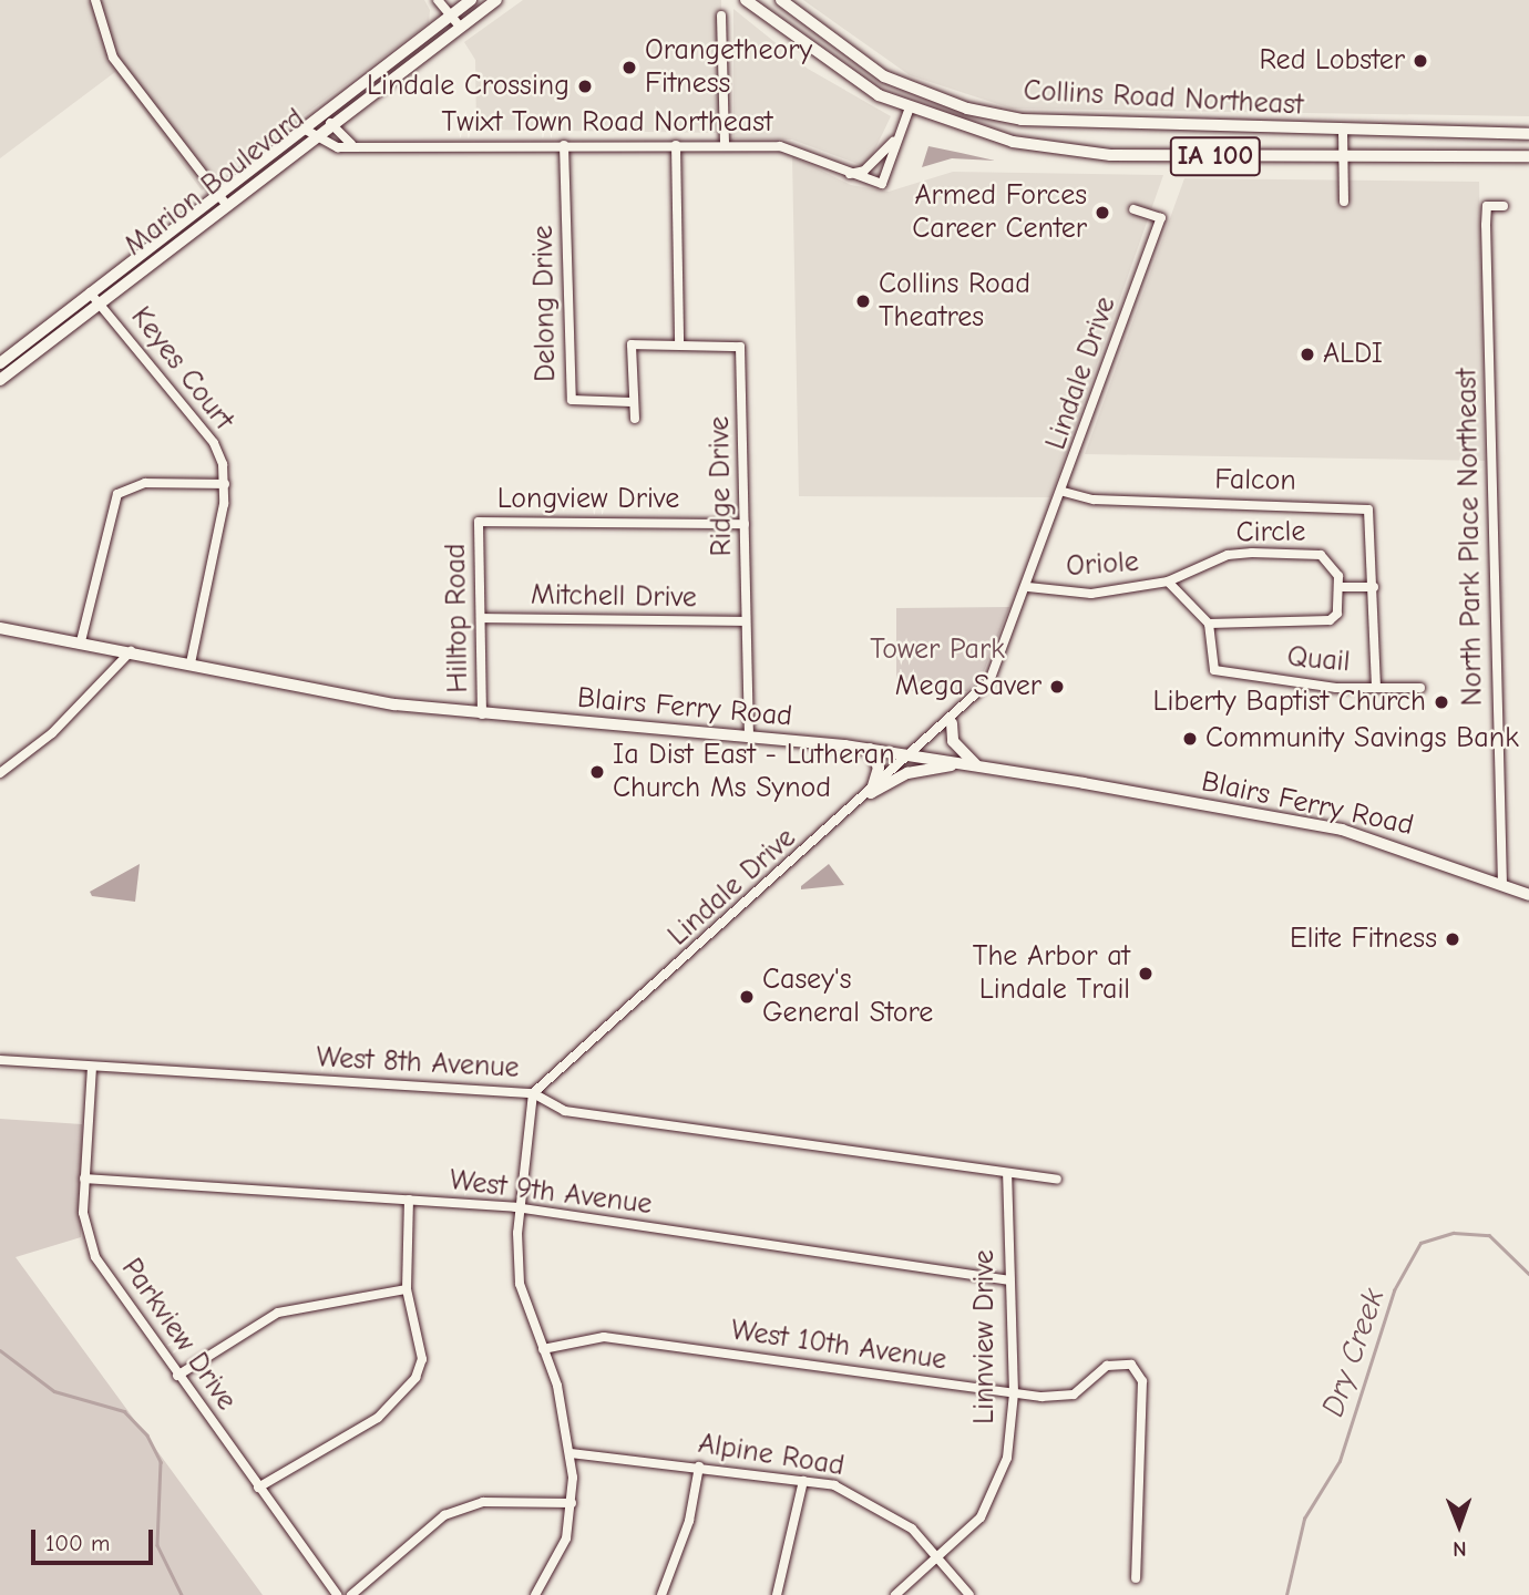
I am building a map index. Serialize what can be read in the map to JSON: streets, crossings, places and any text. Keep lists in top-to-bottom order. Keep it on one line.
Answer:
{"streets":{"highway":["Collins Road Northeast","IA 100"],"main road":["Marion Boulevard","Blairs Ferry Road"],"street":["Twixt Town Road Northeast","Delong Drive","Keyes Court","Lindale Drive","Falcon","Ridge Drive","Longview Drive","Circle","North Park Place Northeast","Oriole","Mitchell Drive","Hilltop Road","Quail","West 8th Avenue","West 9th Avenue","Parkview Drive","Linnview Drive","West 10th Avenue","Alpine Road"]},"crossings":[["Collins Road Northeast","Twixt Town Road Northeast"],["Twixt Town Road Northeast","Marion Boulevard"],["Twixt Town Road Northeast","Delong Drive"],["Marion Boulevard","Keyes Court"],["Delong Drive","Ridge Drive"],["Keyes Court","Blairs Ferry Road"],["Lindale Drive","Falcon"],["Lindale Drive","Oriole"],["Lindale Drive","Blairs Ferry Road"],["Lindale Drive","West 8th Avenue"],["Ridge Drive","Longview Drive"],["Ridge Drive","Mitchell Drive"],["Ridge Drive","Blairs Ferry Road"],["Longview Drive","Hilltop Road"],["Circle","Oriole"],["North Park Place Northeast","Blairs Ferry Road"],["Oriole","Quail"],["Mitchell Drive","Hilltop Road"],["Hilltop Road","Blairs Ferry Road"],["West 8th Avenue","Parkview Drive"],["West 8th Avenue","Linnview Drive"],["West 9th Avenue","Parkview Drive"],["West 9th Avenue","Linnview Drive"],["Linnview Drive","West 10th Avenue"],["Linnview Drive","Alpine Road"]],"water":["Dry Creek"],"parks":["Tower Park"],"places":["Red Lobster","Orangetheory Fitness","Lindale Crossing","Armed Forces Career Center","Collins Road Theatres","ALDI","Mega Saver","Liberty Baptist Church","Community Savings Bank","Ia Dist East - Lutheran Church Ms Synod","Elite Fitness","The Arbor at Lindale Trail","Casey's General Store"],"scale_bar":"100 m","north":"bottom"}
